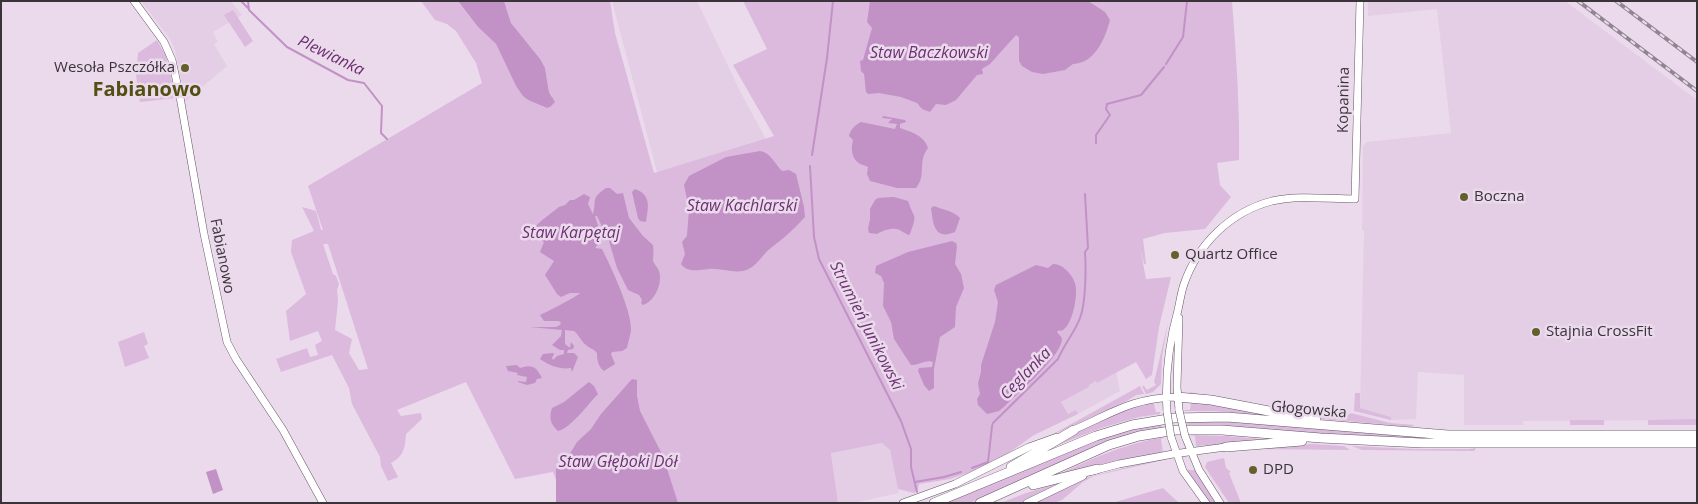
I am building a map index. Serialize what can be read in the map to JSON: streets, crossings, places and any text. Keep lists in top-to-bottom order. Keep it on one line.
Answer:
{"streets":{"main road":["Głogowska"],"street":["Kopanina","Fabianowo"]},"districts":["Fabianowo"],"water":["Staw Baczkowski","Plewianka","Staw Kachlarski","Staw Karpętaj","Strumień Junikowski","Ceglanka","Staw Głęboki Dół"],"places":["Wesoła Pszczółka","Boczna","Quartz Office","Stajnia CrossFit","DPD"]}
